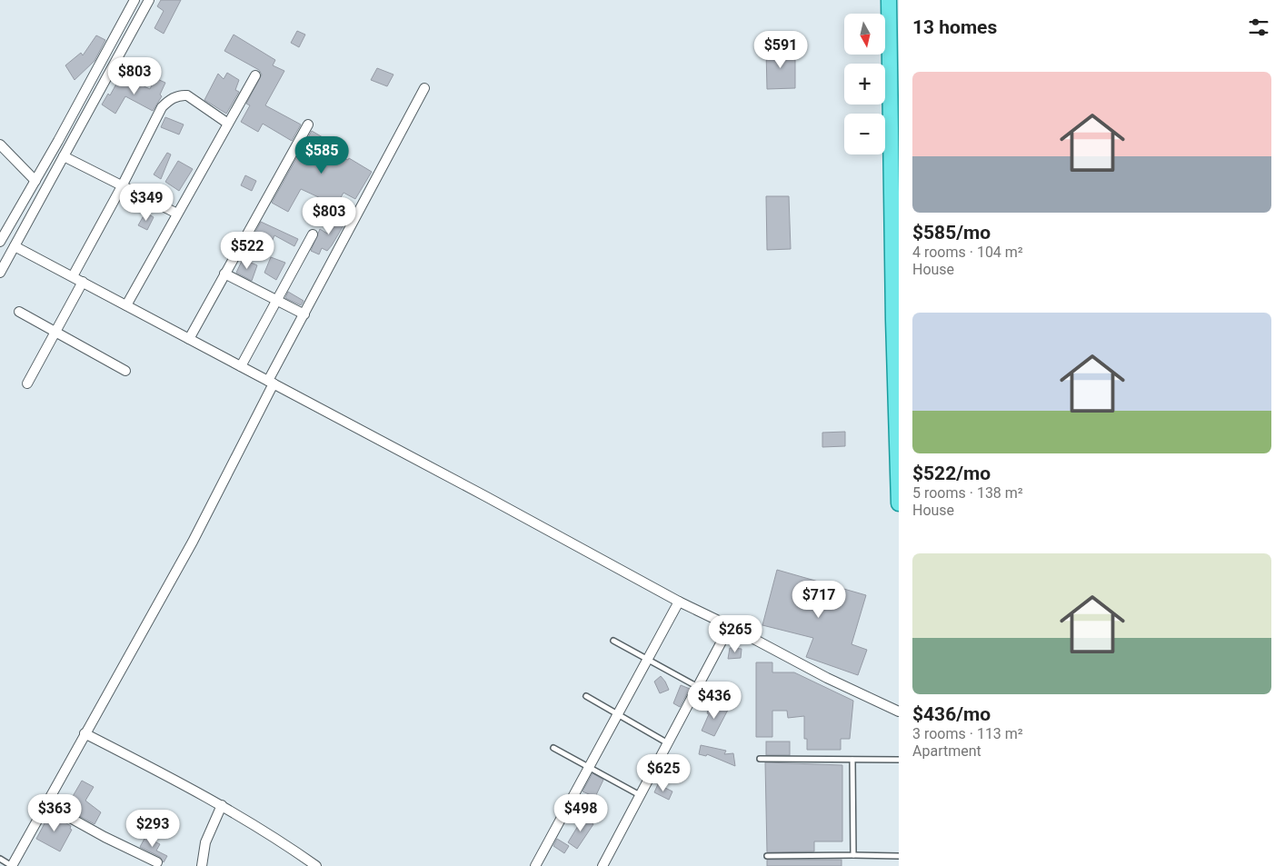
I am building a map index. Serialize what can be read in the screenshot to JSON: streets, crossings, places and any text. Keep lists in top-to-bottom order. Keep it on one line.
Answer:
{"north":"bottom","page":{"heading":"13 homes","map_buttons":["+","−"],"price":["$591","$803","$585","$349","$803","$522","$717","$265","$436","$625","$363","$498","$293"],"list":[{"name":"$585/mo","note":"4 rooms · 104 m² · House"},{"name":"$522/mo","note":"5 rooms · 138 m² · House"},{"name":"$436/mo","note":"3 rooms · 113 m² · Apartment"}]}}
